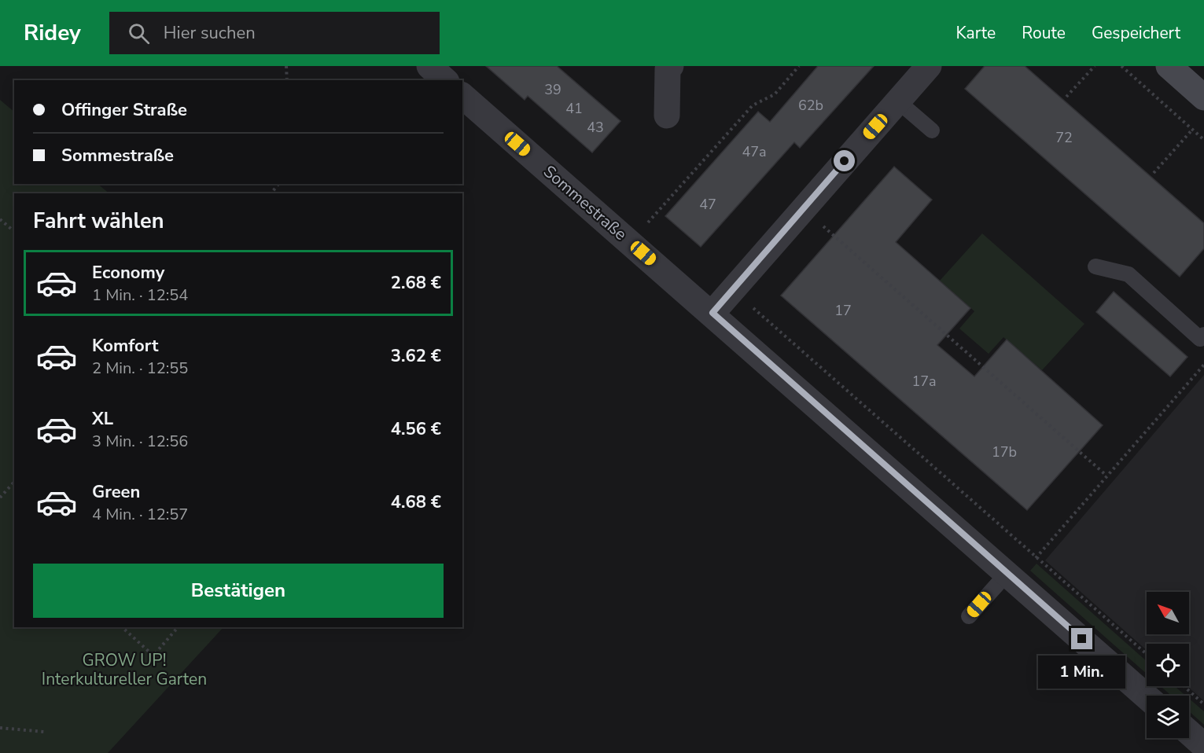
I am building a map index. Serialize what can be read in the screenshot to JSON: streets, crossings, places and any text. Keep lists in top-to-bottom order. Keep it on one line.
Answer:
{"streets":{"street":["Sommestraße"]},"parks":["GROW UP! Interkultureller Garten"],"house_numbers":["39","62b","41","43","72","47a","47","17","17a","17b"],"north":"top left","page":{"header":"Ridey","search":"Hier suchen","nav":["Karte","Route","Gespeichert"],"banner":["Offinger Straße","Sommestraße"],"heading":"Fahrt wählen","list":[{"name":"Economy","note":"1 Min. · 12:54","value":"2.68 €"},{"name":"Komfort","note":"2 Min. · 12:55","value":"3.62 €"},{"name":"XL","note":"3 Min. · 12:56","value":"4.56 €"},{"name":"Green","note":"4 Min. · 12:57","value":"4.68 €"}],"buttons":"Bestätigen","bubble":"1 Min."}}
